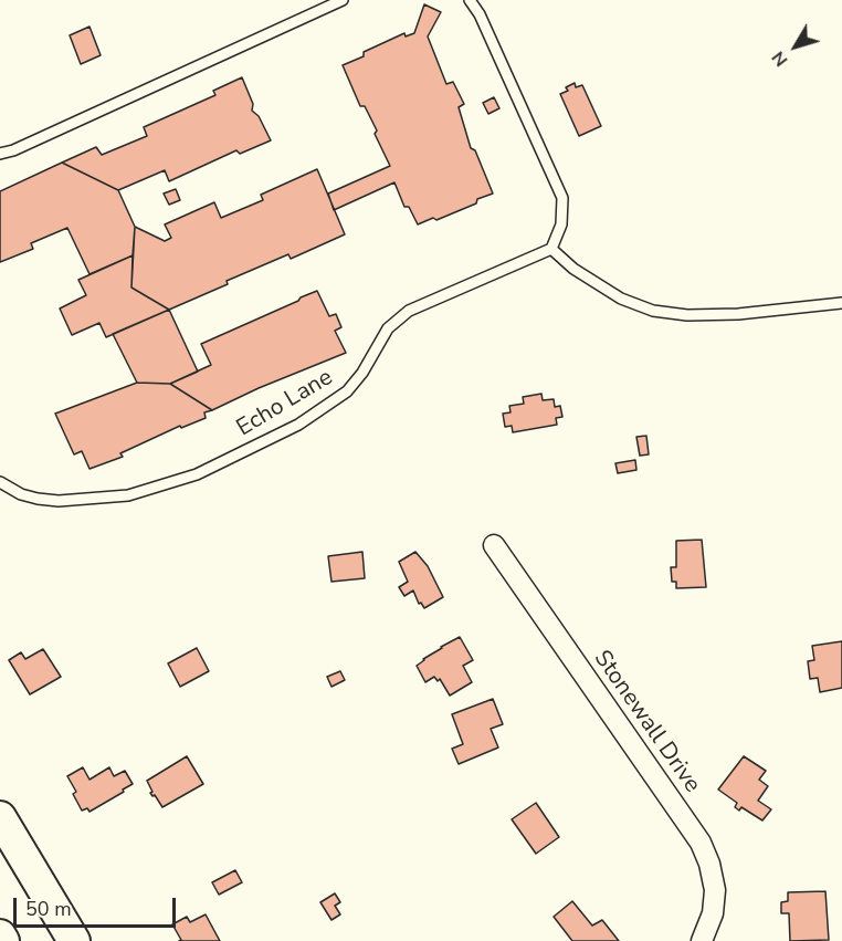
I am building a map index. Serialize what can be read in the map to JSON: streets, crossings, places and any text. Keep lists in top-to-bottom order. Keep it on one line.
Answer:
{"streets":{"street":["Stonewall Drive"],"lane":["Echo Lane"]},"scale_bar":"50 m","north":"bottom left"}
